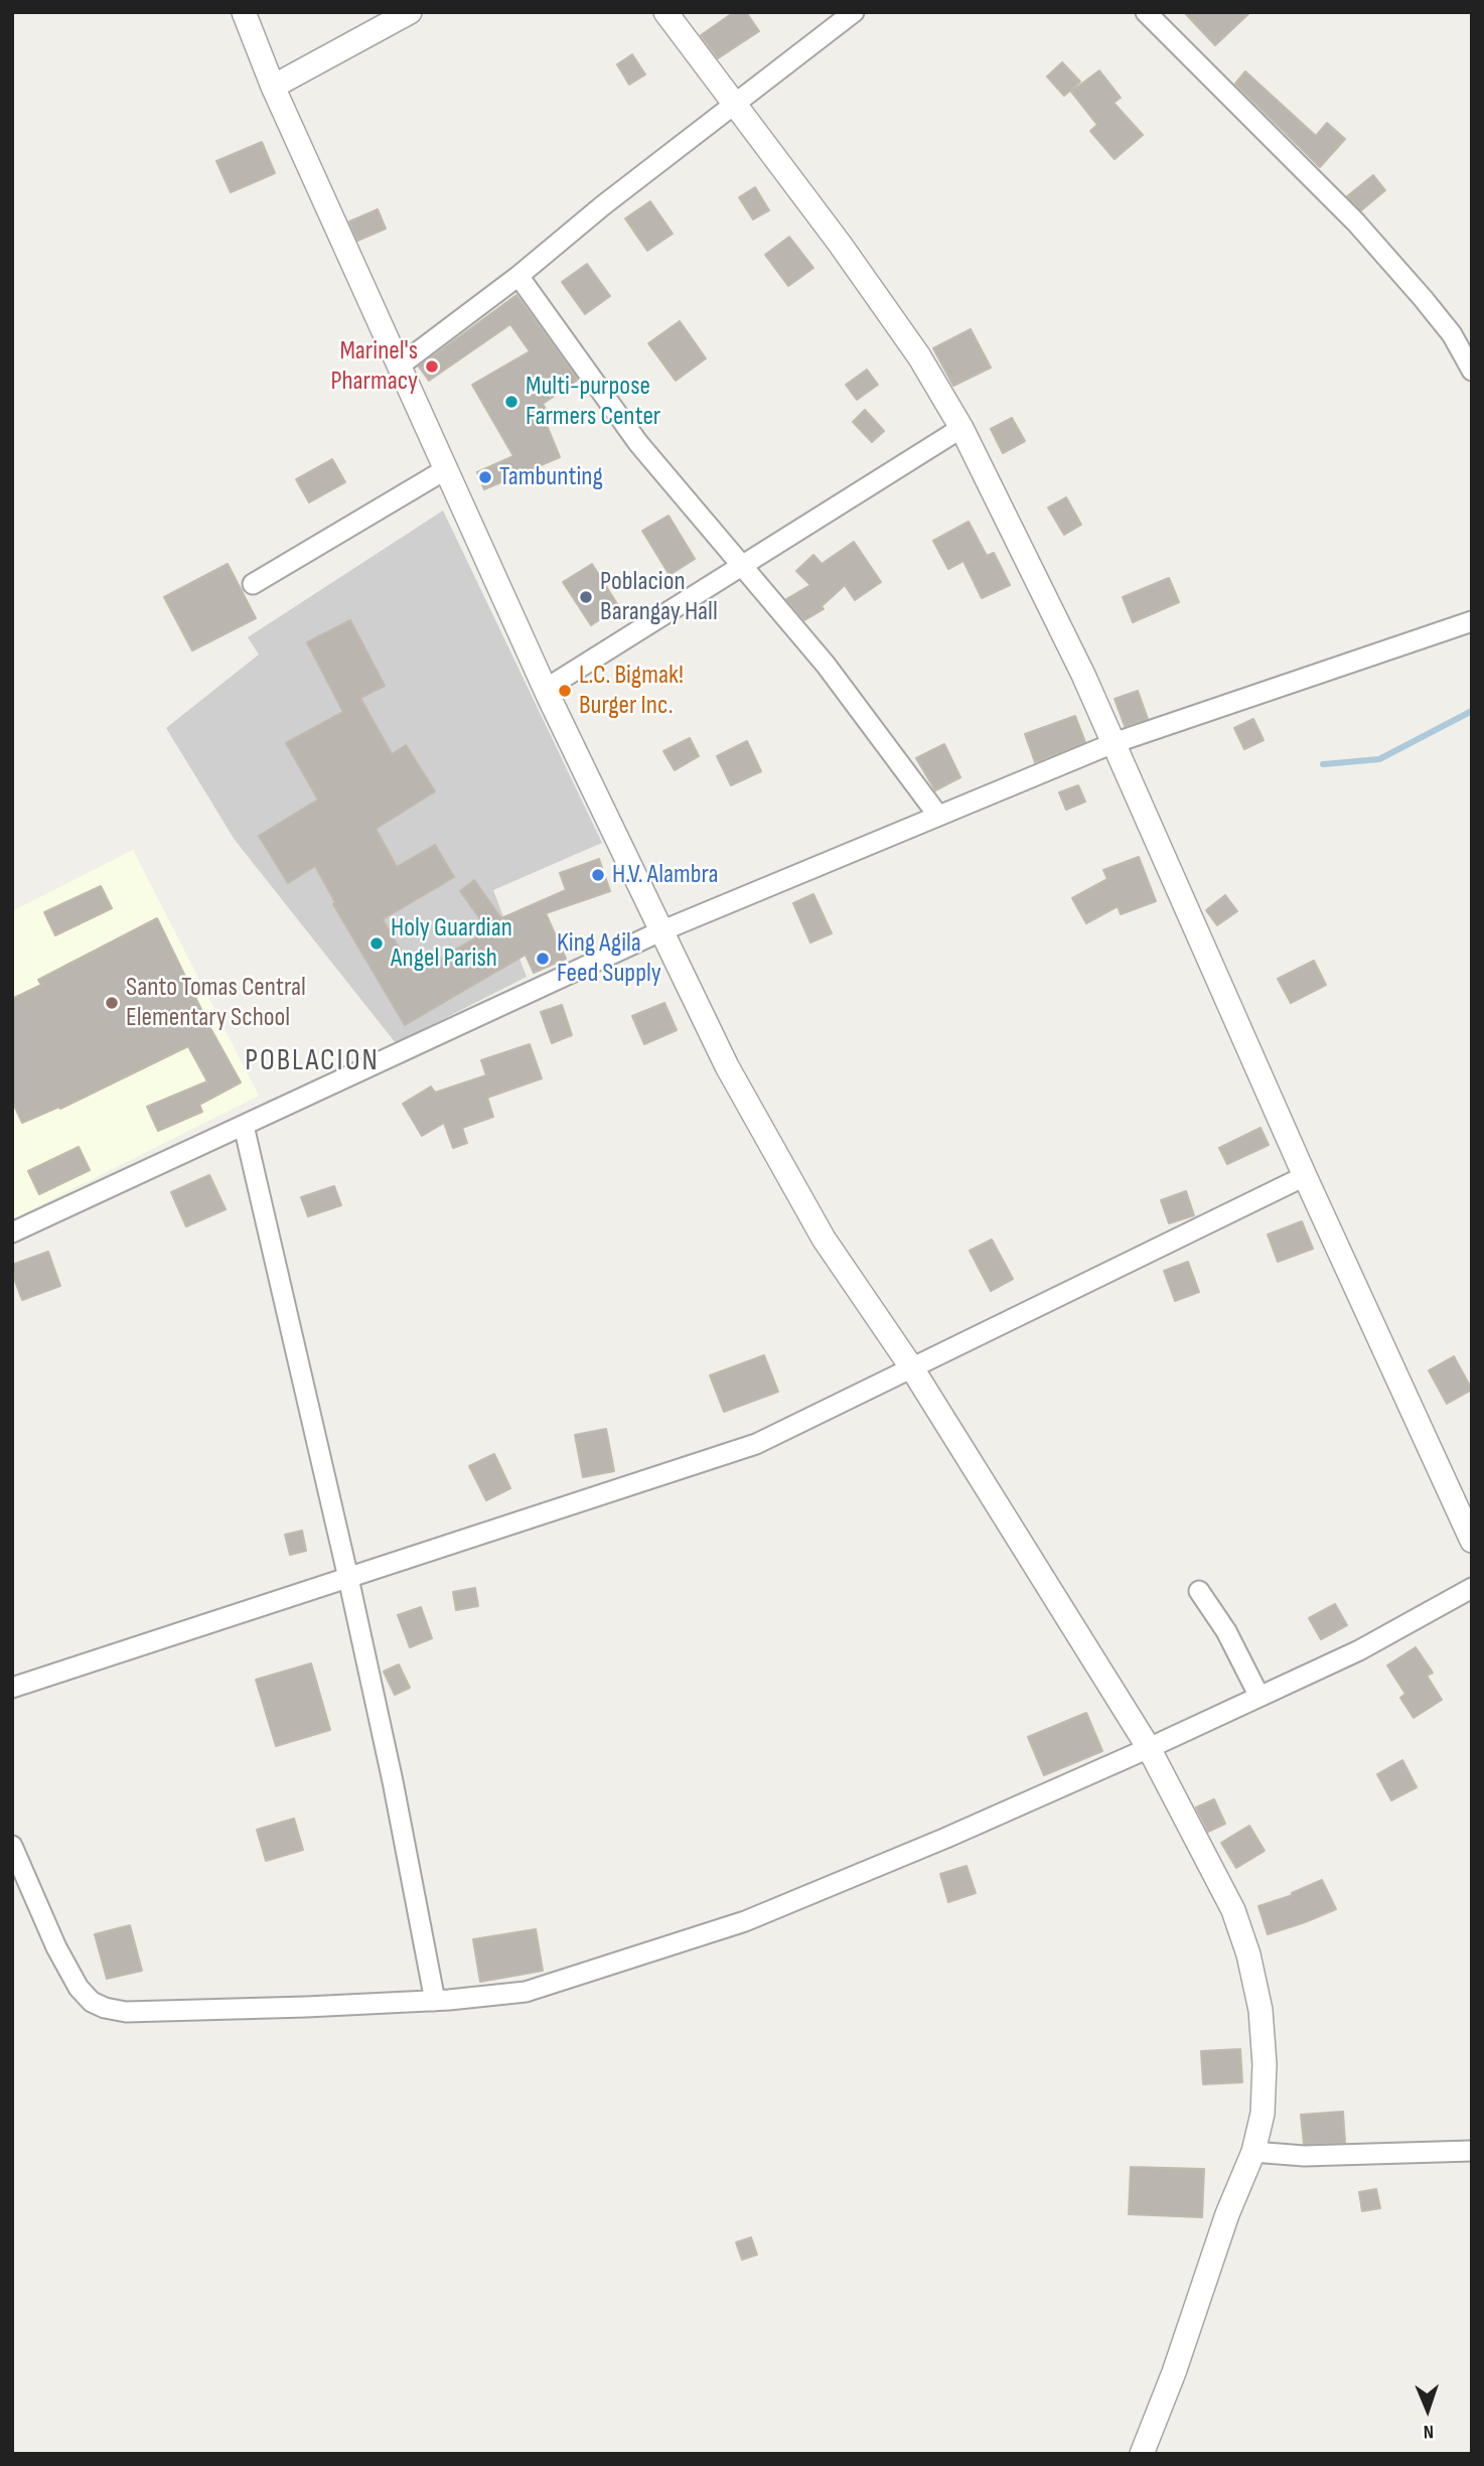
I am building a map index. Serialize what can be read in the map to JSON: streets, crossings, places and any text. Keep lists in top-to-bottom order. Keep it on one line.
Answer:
{"districts":["POBLACION"],"places":["Marinel's Pharmacy","Multi-purpose Farmers Center","Tambunting","Poblacion Barangay Hall","L.C. Bigmak! Burger Inc.","H.V. Alambra","Holy Guardian Angel Parish","King Agila Feed Supply","Santo Tomas Central Elementary School"],"north":"bottom"}
